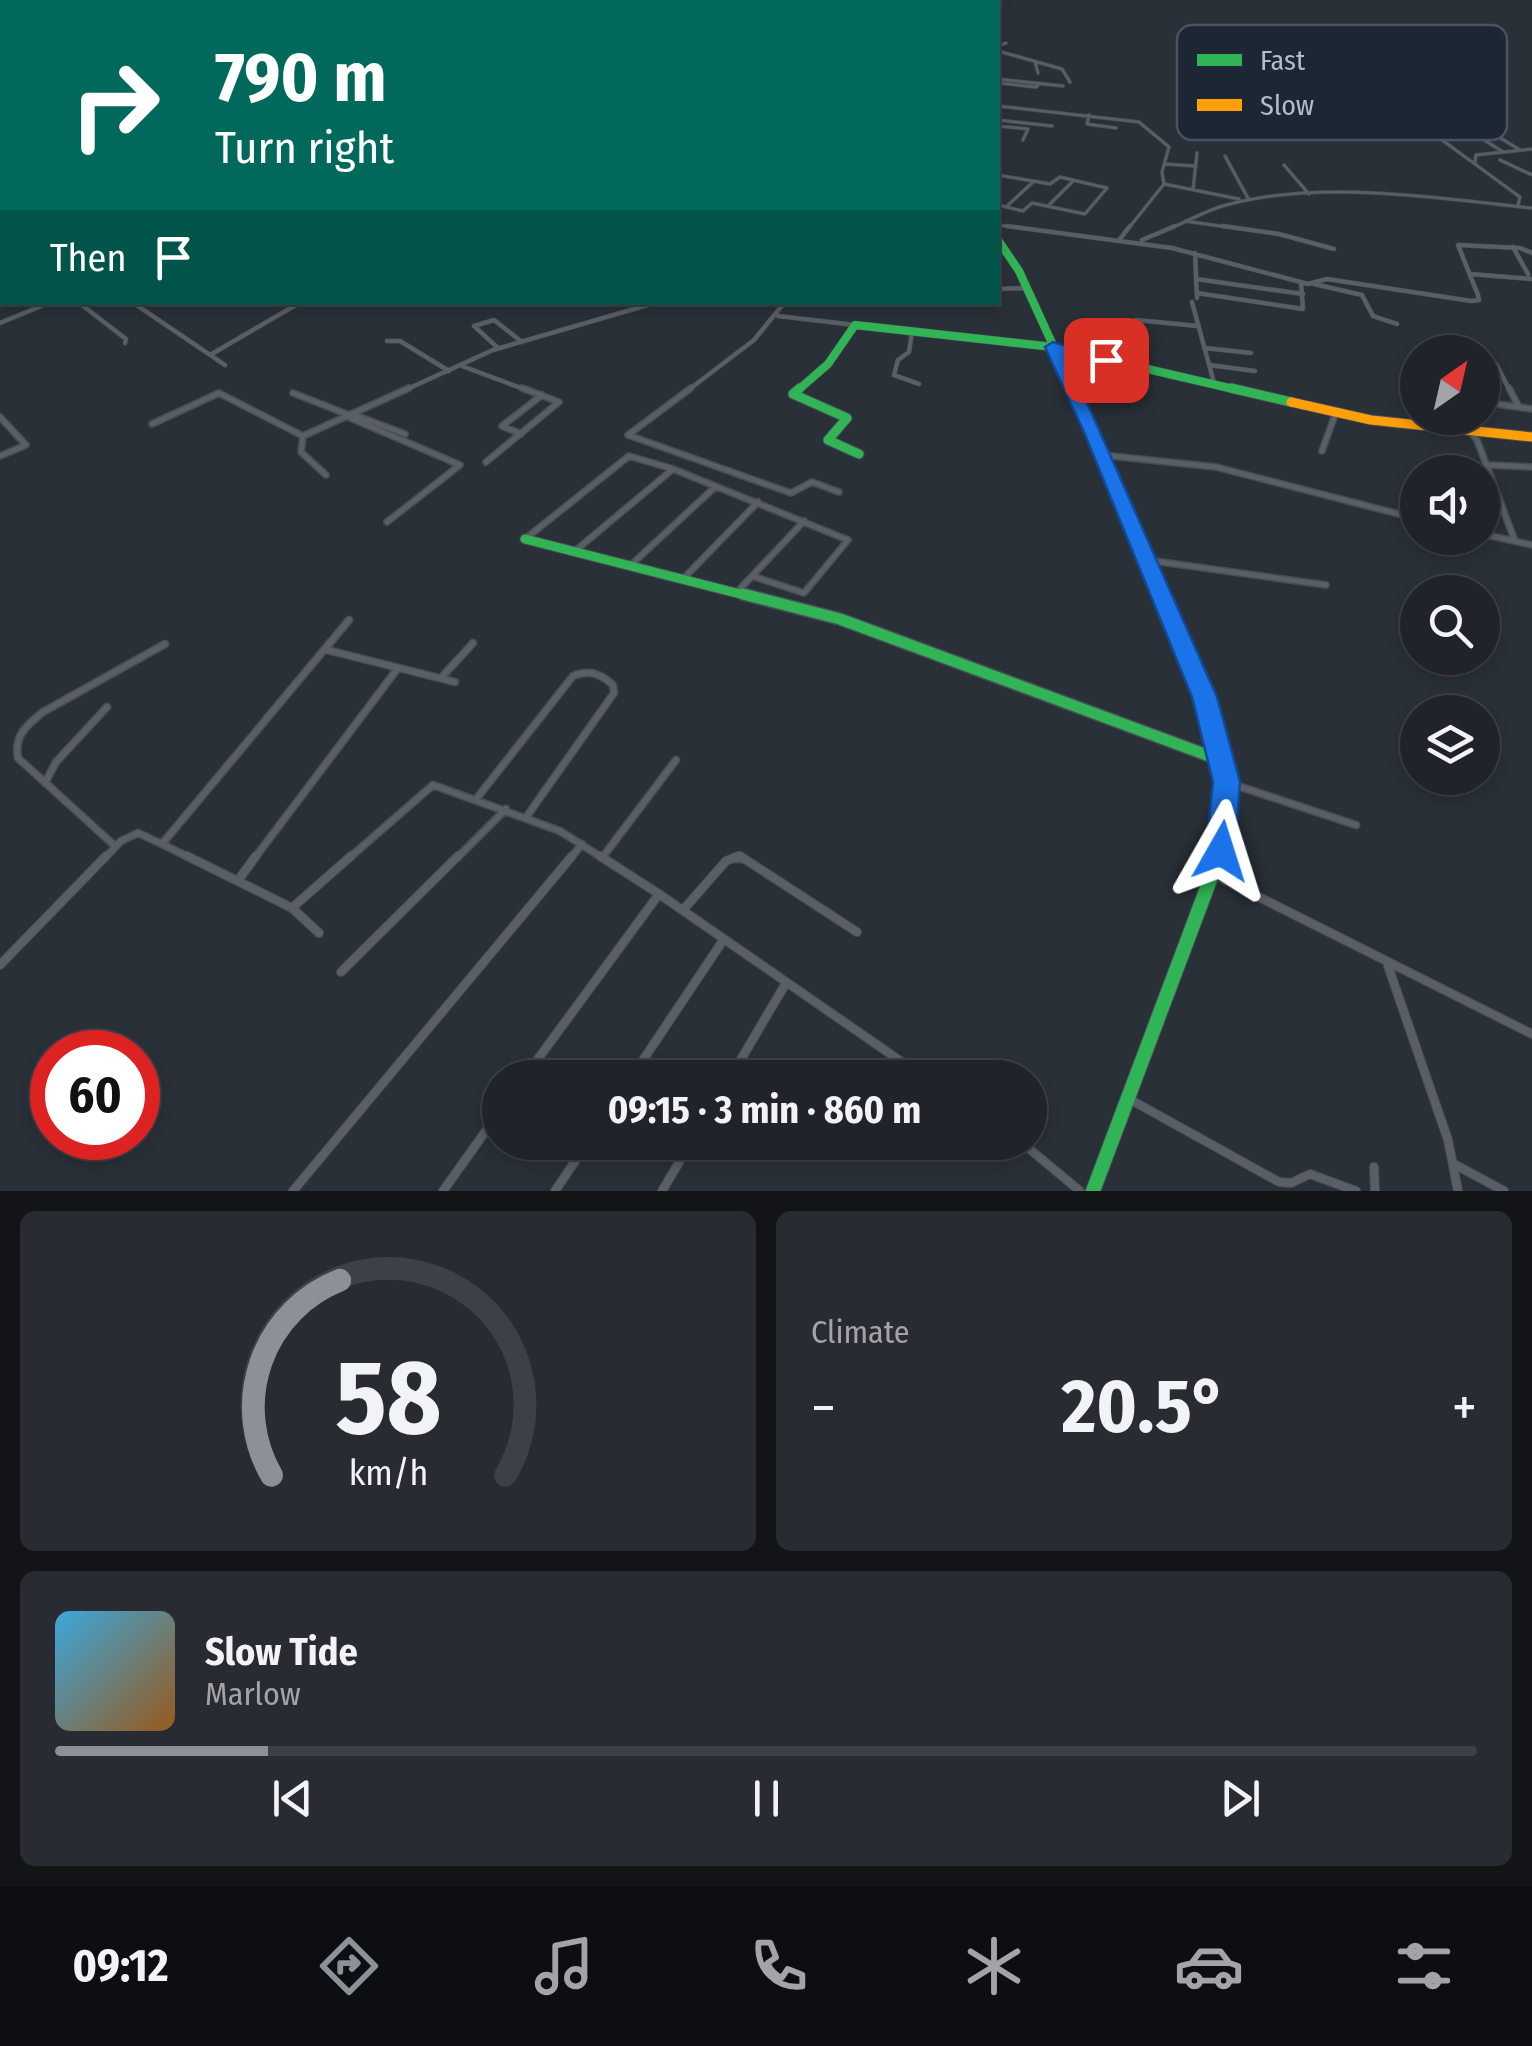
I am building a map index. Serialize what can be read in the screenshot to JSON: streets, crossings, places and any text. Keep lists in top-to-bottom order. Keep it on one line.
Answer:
{"legend":["Fast","Slow"],"north":"top right","page":{"turn":["790 m","Turn right"],"then":"Then","limit":"60","trip":"09:15 · 3 min · 860 m","tile":"Climate","heat":["−","20.5°","+"],"song":["Slow Tide","Marlow"],"tabs":"09:12","gauge":["58","km/h"]}}
